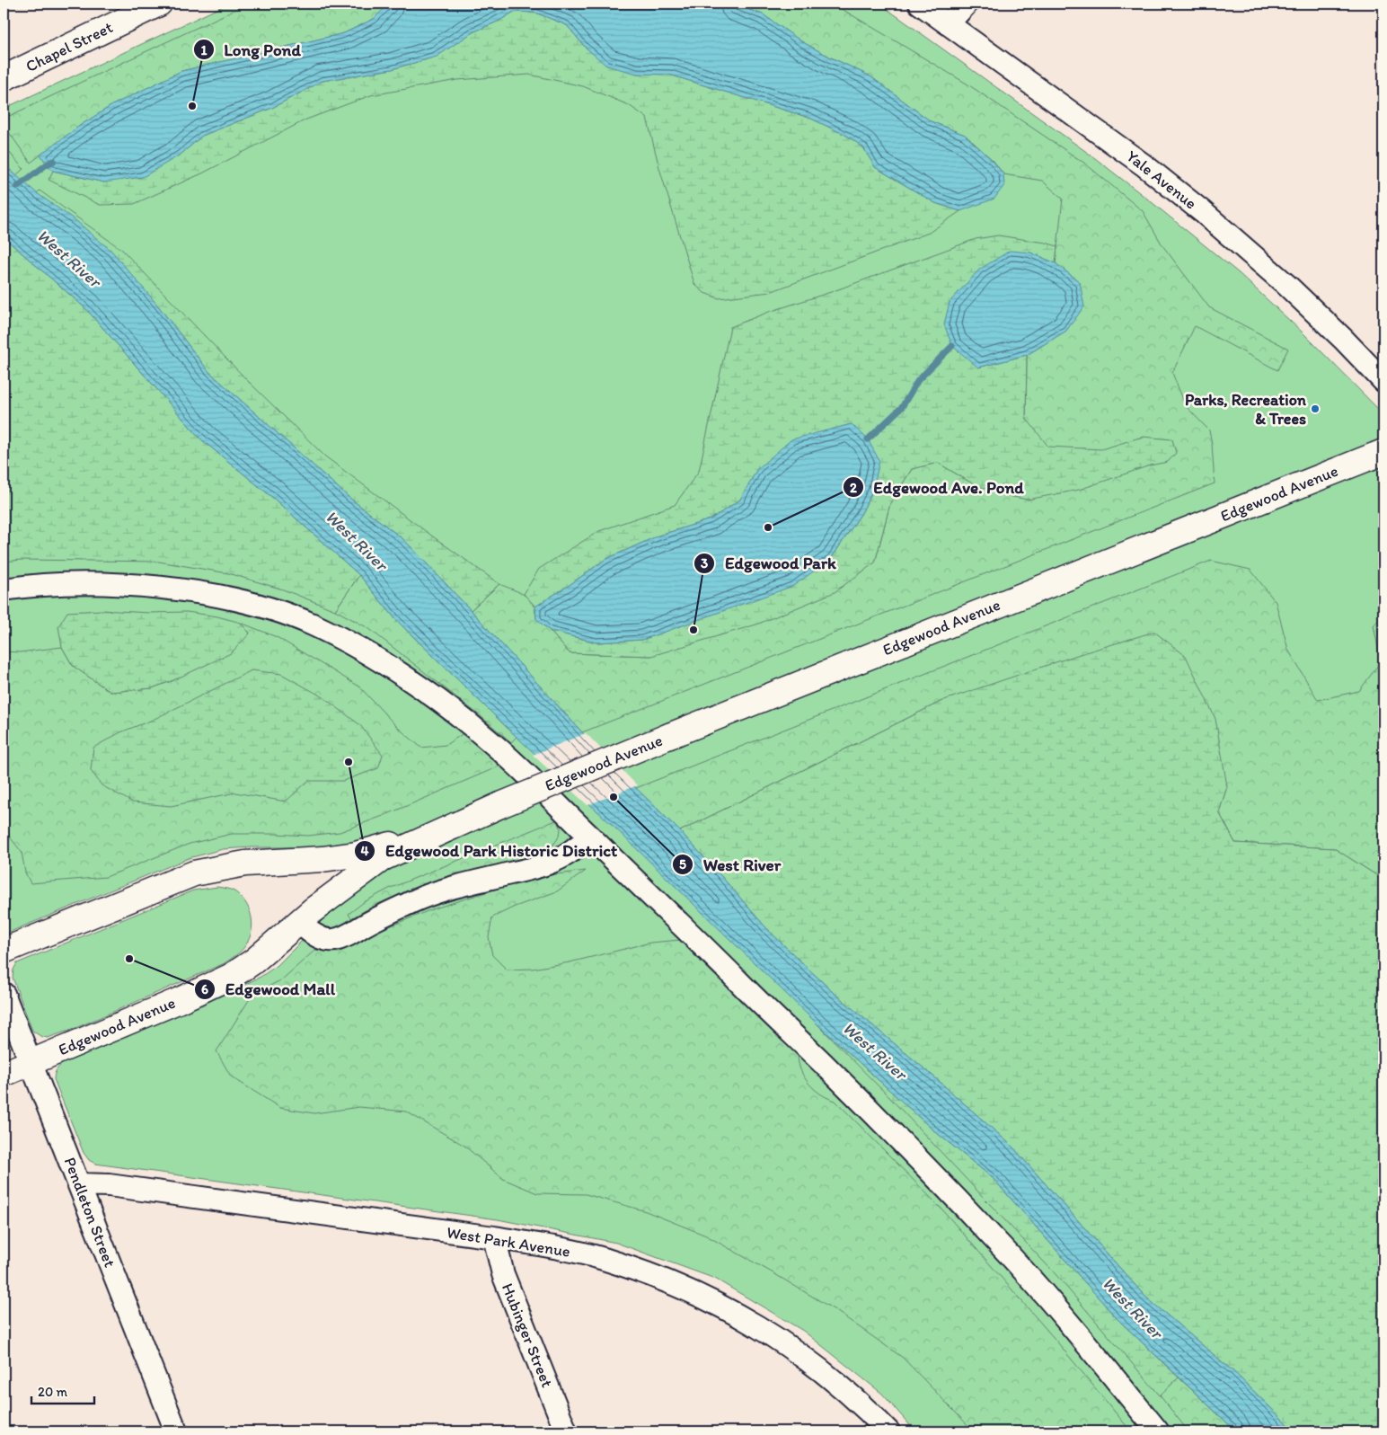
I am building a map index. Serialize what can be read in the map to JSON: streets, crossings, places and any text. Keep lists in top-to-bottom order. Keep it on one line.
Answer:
{"streets":{"street":["Chapel Street","Yale Avenue","Edgewood Avenue","Pendleton Street","West Park Avenue","Hubinger Street"]},"crossings":[["Edgewood Avenue","Pendleton Street"],["Pendleton Street","West Park Avenue"],["West Park Avenue","Hubinger Street"]],"water":["West River"],"places":["Long Pond","Parks, Recreation & Trees","Edgewood Ave. Pond","Edgewood Park","Edgewood Park Historic District","West River","Edgewood Mall"],"scale_bar":"20 m"}
